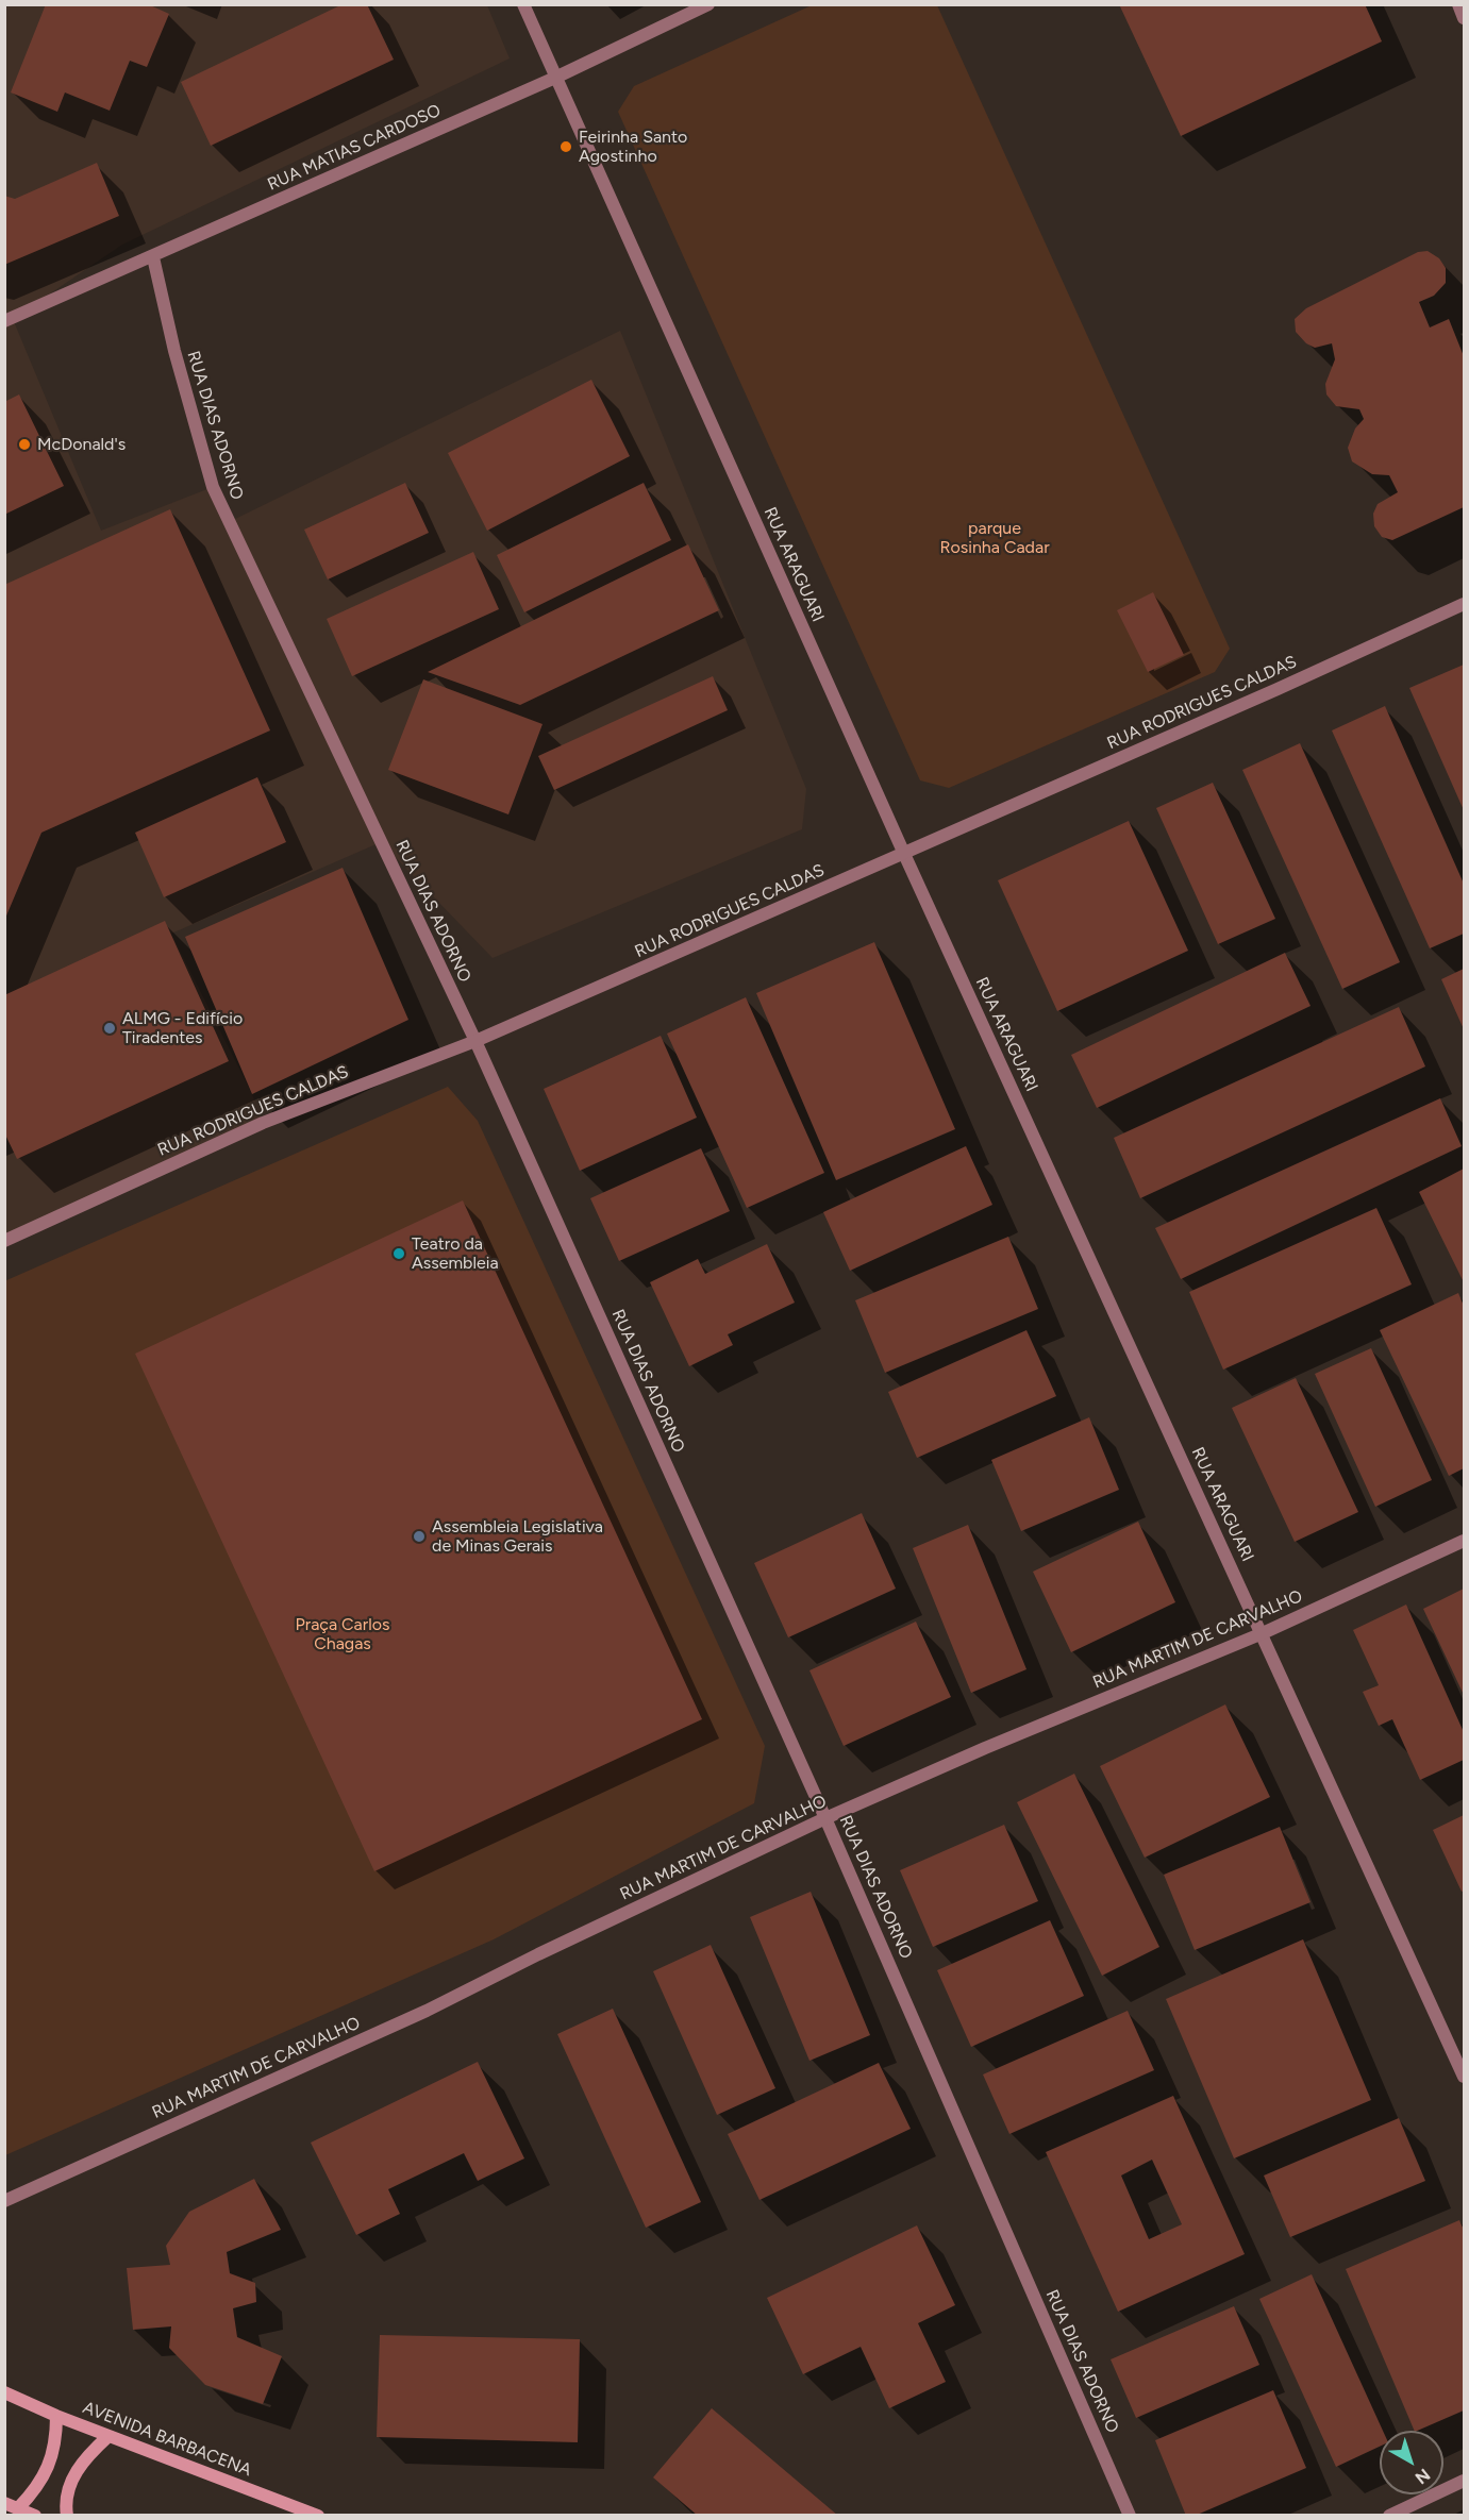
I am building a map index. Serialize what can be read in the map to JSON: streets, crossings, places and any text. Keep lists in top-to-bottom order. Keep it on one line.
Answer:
{"streets":{"main road":["AVENIDA BARBACENA"],"street":["RUA MATIAS CARDOSO","RUA DIAS ADORNO","RUA ARAGUARI","RUA RODRIGUES CALDAS","RUA MARTIM DE CARVALHO"]},"crossings":[["RUA MATIAS CARDOSO","RUA DIAS ADORNO"],["RUA MATIAS CARDOSO","RUA ARAGUARI"],["RUA DIAS ADORNO","RUA RODRIGUES CALDAS"],["RUA DIAS ADORNO","RUA MARTIM DE CARVALHO"],["RUA ARAGUARI","RUA RODRIGUES CALDAS"],["RUA ARAGUARI","RUA MARTIM DE CARVALHO"]],"parks":["parque Rosinha Cadar","Praça Carlos Chagas"],"places":["Feirinha Santo Agostinho","McDonald's","ALMG - Edifício Tiradentes","Teatro da Assembleia","Assembleia Legislativa de Minas Gerais"],"north":"bottom right"}
